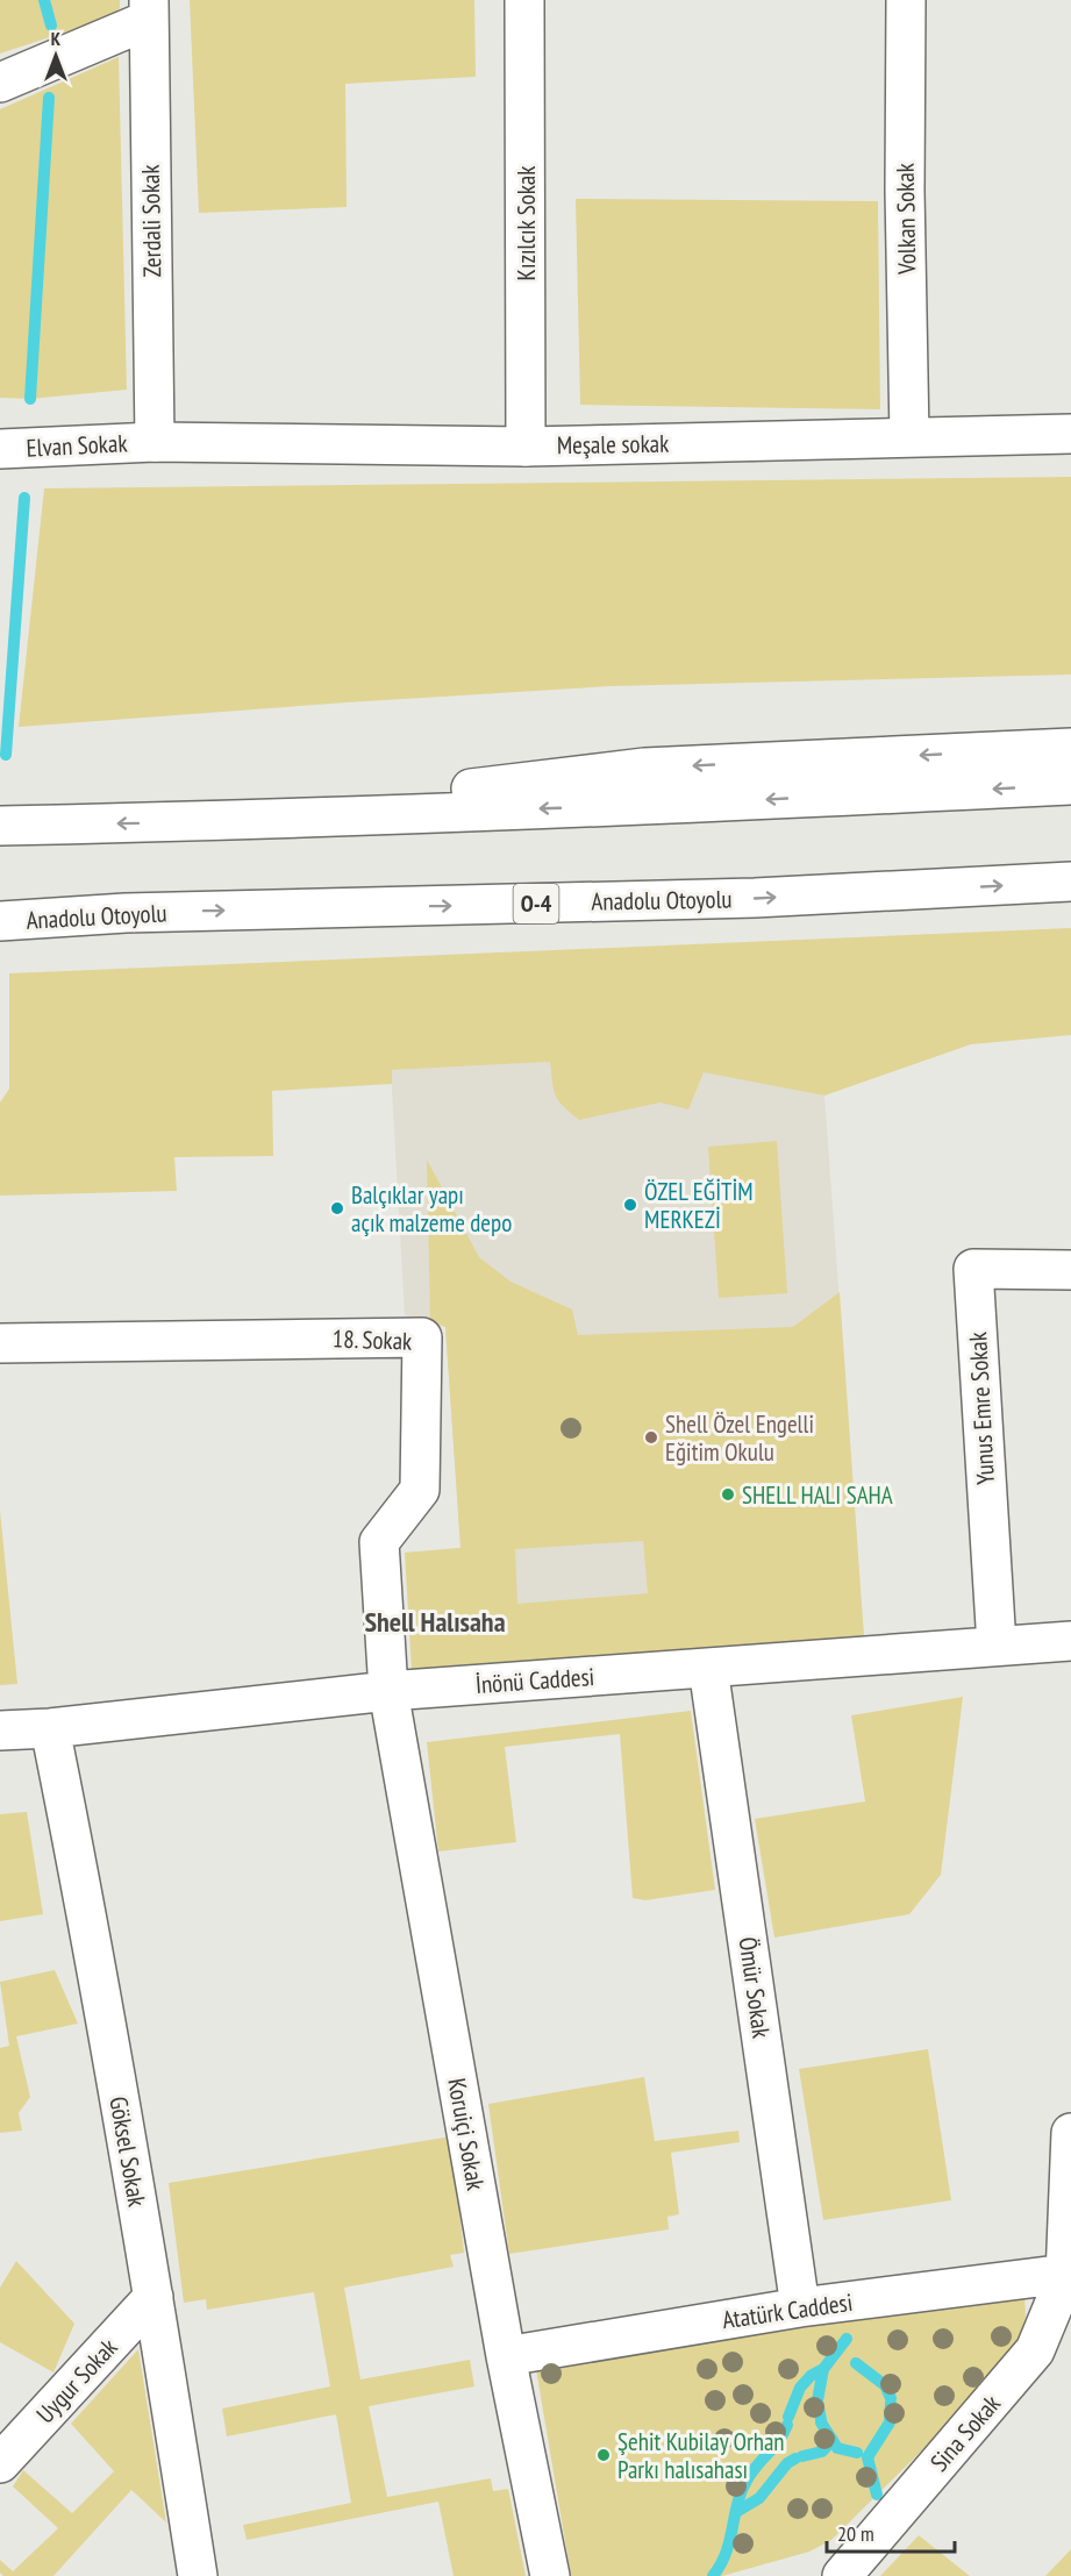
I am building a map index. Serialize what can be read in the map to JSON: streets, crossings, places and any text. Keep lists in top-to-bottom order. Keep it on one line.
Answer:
{"streets":{"main road":["Volkan Sokak","Zerdali Sokak","Kızılcık Sokak","Meşale sokak","Elvan Sokak","Anadolu Otoyolu","O-4","18. Sokak","Yunus Emre Sokak","İnönü Caddesi","Ömür Sokak","Koruiçi Sokak","Göksel Sokak","Atatürk Caddesi","Uygur Sokak","Sina Sokak"]},"crossings":[["Volkan Sokak","Meşale sokak"],["Zerdali Sokak","Meşale sokak"],["Zerdali Sokak","Elvan Sokak"],["Kızılcık Sokak","Meşale sokak"],["Meşale sokak","Elvan Sokak"],["18. Sokak","İnönü Caddesi"],["18. Sokak","Koruiçi Sokak"],["Yunus Emre Sokak","İnönü Caddesi"],["İnönü Caddesi","Ömür Sokak"],["İnönü Caddesi","Koruiçi Sokak"],["İnönü Caddesi","Göksel Sokak"],["Ömür Sokak","Atatürk Caddesi"],["Koruiçi Sokak","Atatürk Caddesi"],["Göksel Sokak","Uygur Sokak"],["Atatürk Caddesi","Sina Sokak"]],"districts":["Shell Halısaha"],"places":["ÖZEL EĞİTİM MERKEZİ","Balçıklar yapı açık malzeme depo","Shell Özel Engelli Eğitim Okulu","SHELL HALI SAHA","Şehit Kubilay Orhan Parkı halısahası"],"scale_bar":"20 m","north":"top"}
